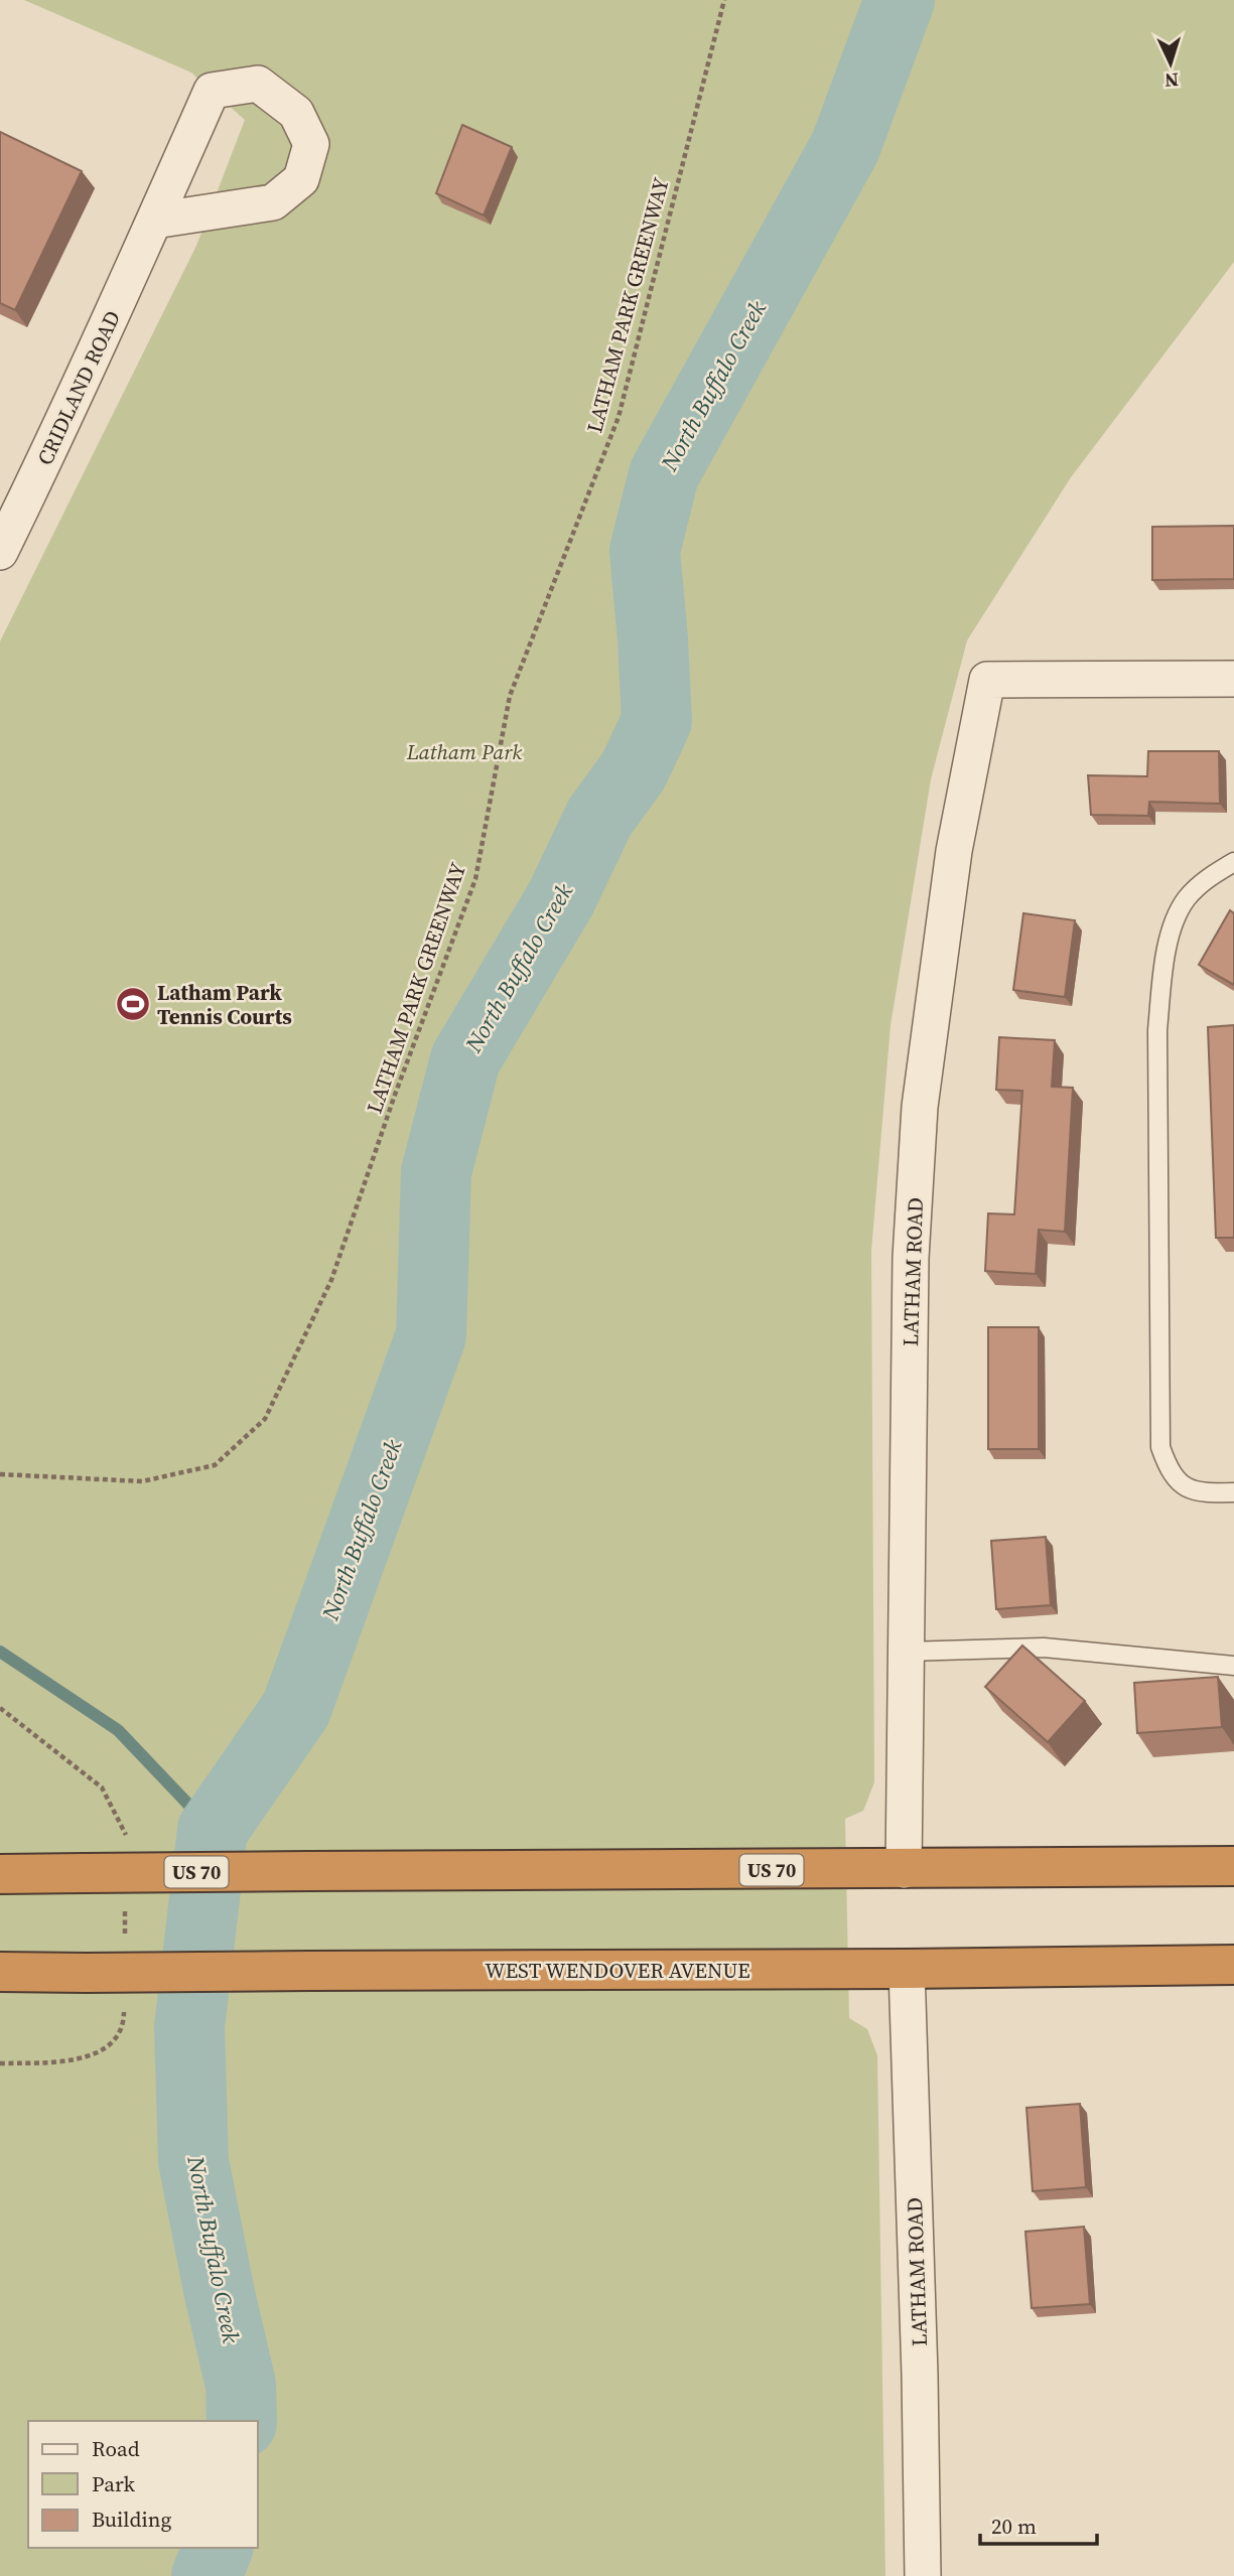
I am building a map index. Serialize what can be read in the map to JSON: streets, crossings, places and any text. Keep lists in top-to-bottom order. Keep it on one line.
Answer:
{"streets":{"highway":["US 70","WEST WENDOVER AVENUE"],"street":["CRIDLAND ROAD","LATHAM ROAD"],"path":["LATHAM PARK GREENWAY"]},"crossings":[["LATHAM ROAD","US 70"],["LATHAM ROAD","WEST WENDOVER AVENUE"]],"water":["North Buffalo Creek"],"parks":["Latham Park"],"places":{"sports":["Latham Park Tennis Courts"]},"legend":["Road","Park","Building"],"scale_bar":"20 m","north":"bottom"}
